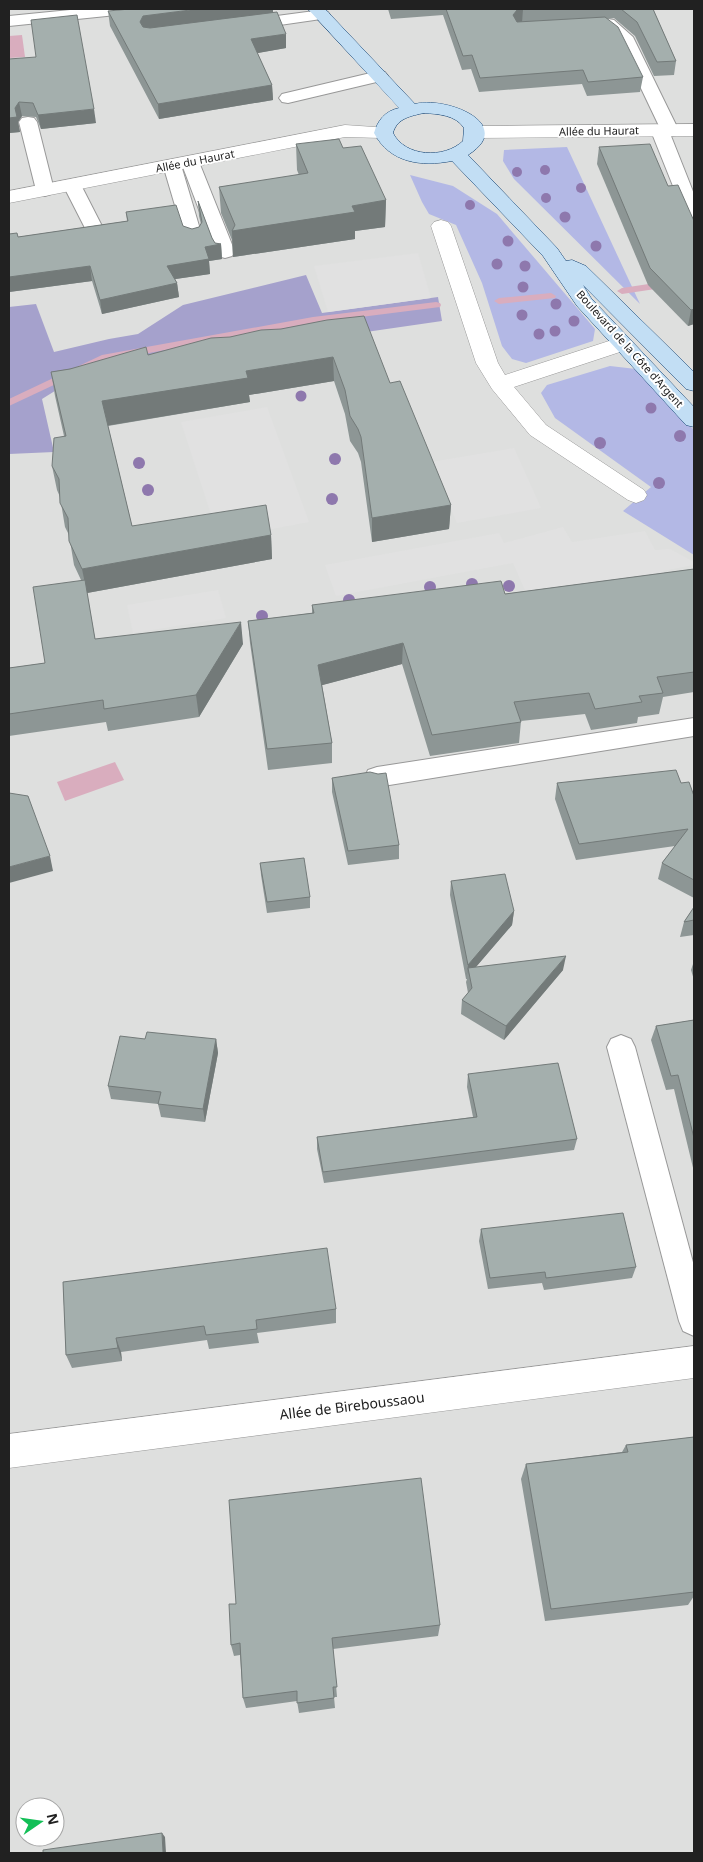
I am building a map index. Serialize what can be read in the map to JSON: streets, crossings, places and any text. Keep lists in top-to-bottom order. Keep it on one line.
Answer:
{"streets":{"main road":["Boulevard de la Côte d'Argent"],"street":["Allée du Haurat","Allée de Bireboussaou"]},"crossings":[["Allée du Haurat","Boulevard de la Côte d'Argent"]],"north":"right"}
